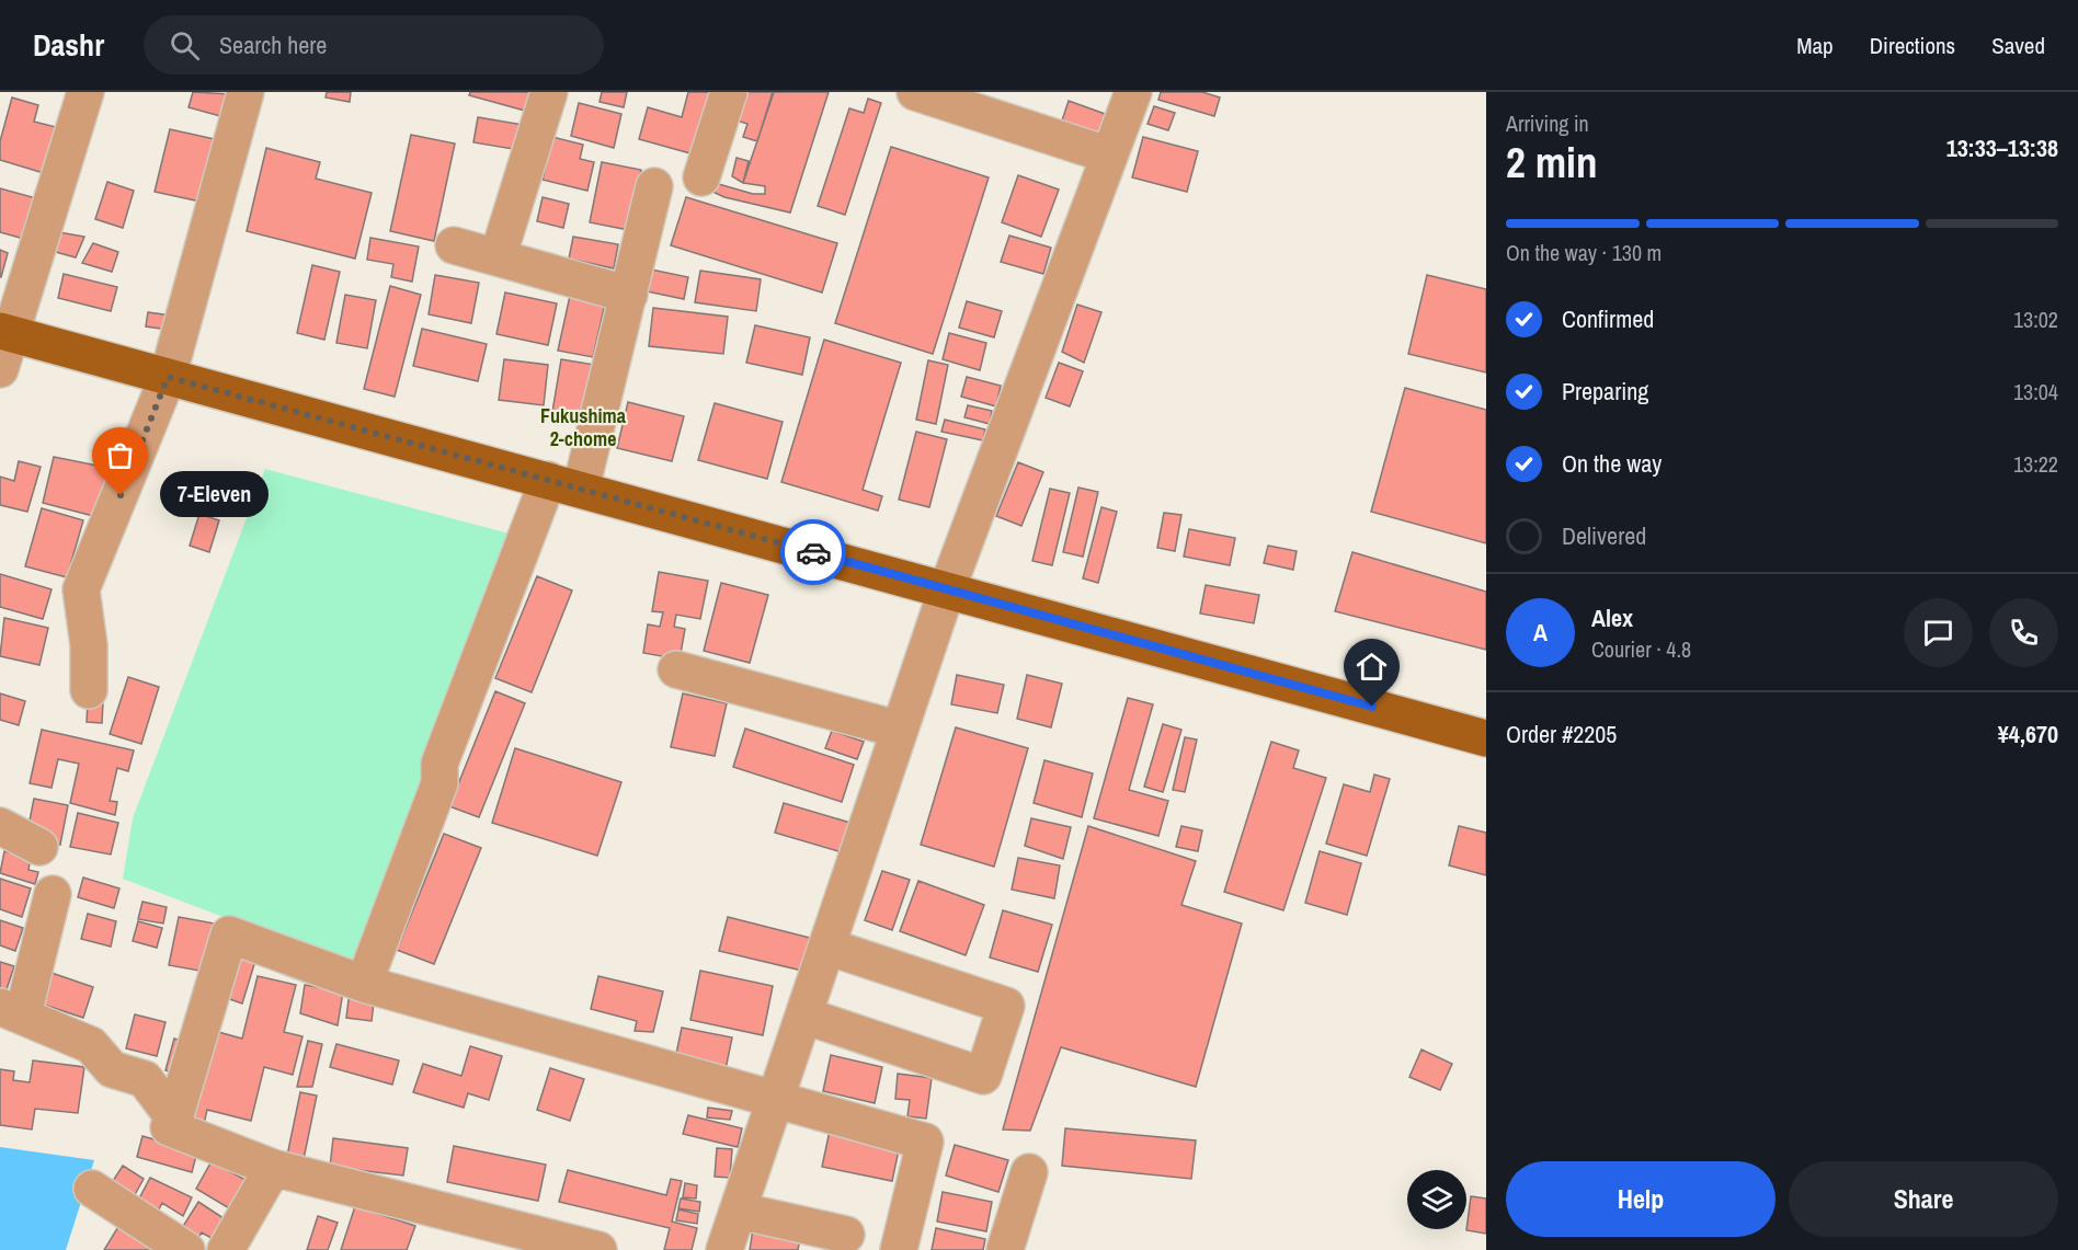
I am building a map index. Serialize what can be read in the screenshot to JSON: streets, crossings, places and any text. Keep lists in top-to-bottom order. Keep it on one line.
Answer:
{"districts":["Fukushima 2-chome"],"places":["7-Eleven"],"page":{"header":"Dashr","search":"Search here","nav":["Map","Directions","Saved"],"heading":["2 min","Arriving in","13:33–13:38"],"panel":["Alex","Courier · 4.8","Order #2205","¥4,670"],"bar":"On the way · 130 m","list":[["Confirmed","13:02"],["Preparing","13:04"],["On the way","13:22"],"Delivered"],"bubble":"7-Eleven","round":"A","buttons":["Help","Share"]}}
